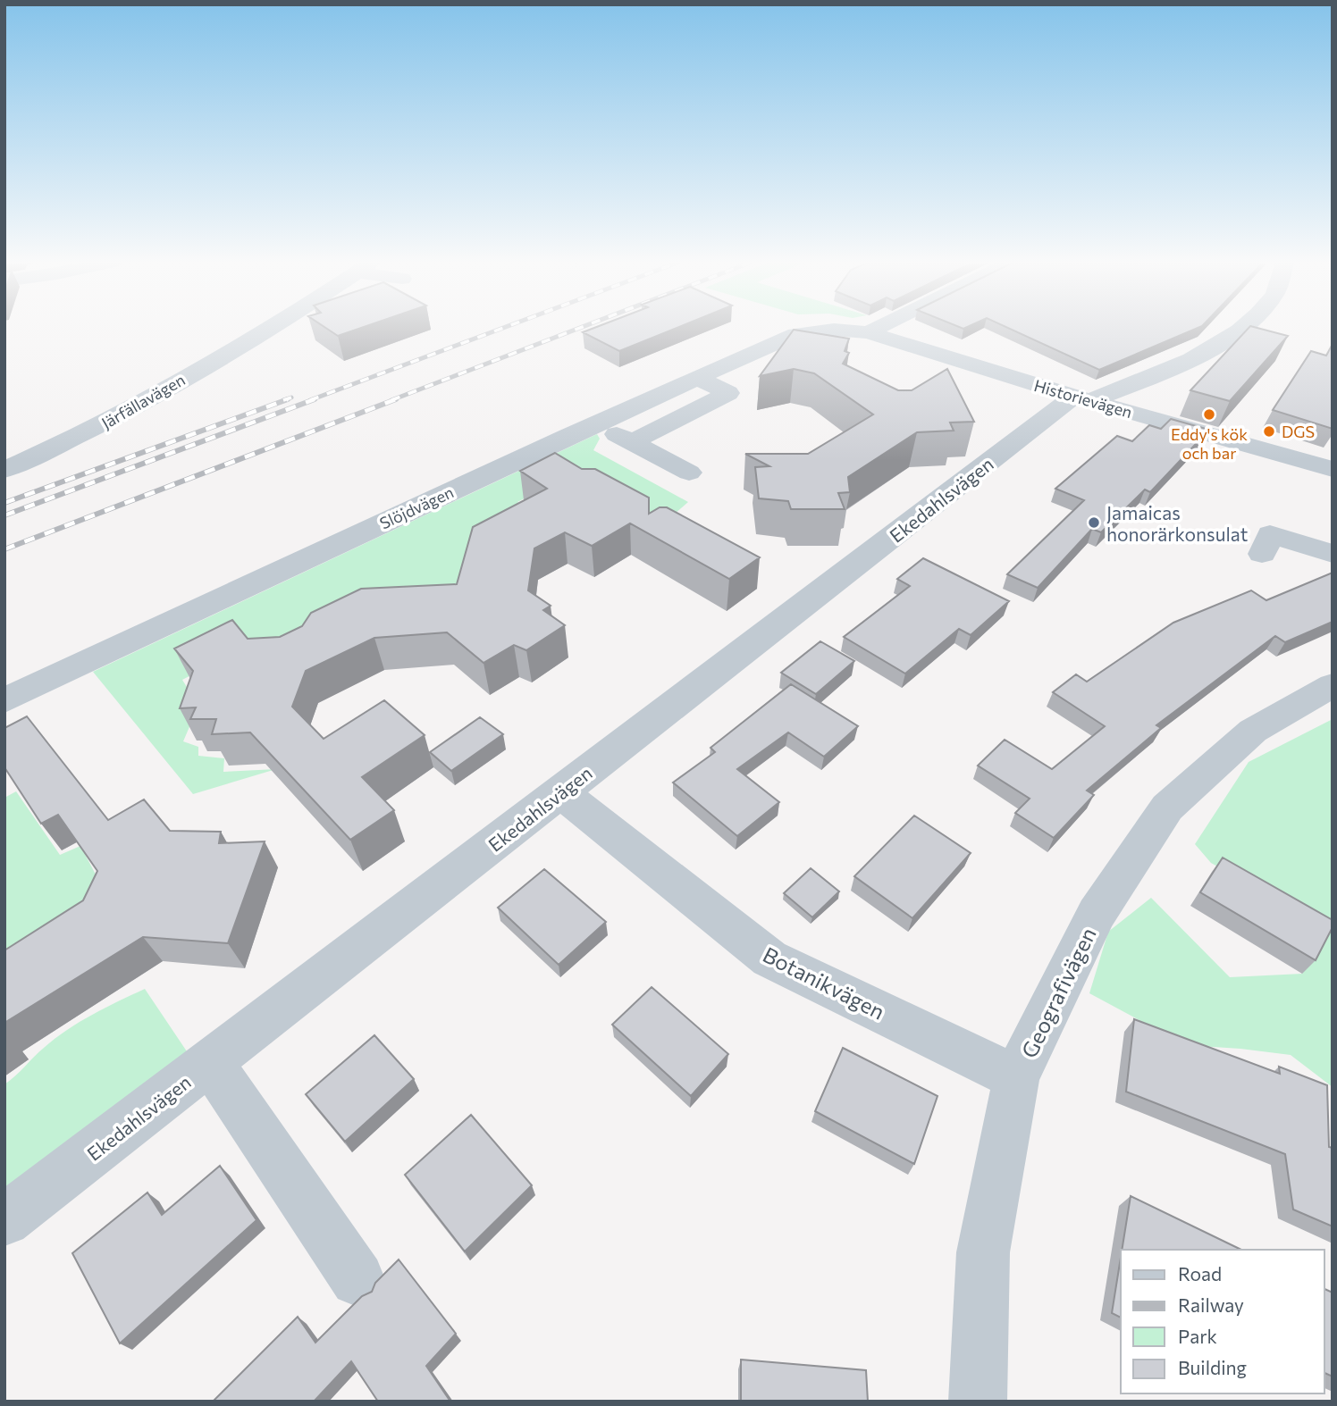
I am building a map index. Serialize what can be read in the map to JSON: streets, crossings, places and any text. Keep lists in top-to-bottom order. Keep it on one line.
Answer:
{"streets":{"street":["Historievägen","Järfällavägen","Ekedahlsvägen","Slöjdvägen","Botanikvägen","Geografivägen"]},"crossings":[["Historievägen","Ekedahlsvägen"],["Historievägen","Slöjdvägen"],["Ekedahlsvägen","Botanikvägen"],["Botanikvägen","Geografivägen"]],"places":["Eddy's kök och bar","DGS","Jamaicas honorärkonsulat"],"legend":["Road","Railway","Park","Building"]}
